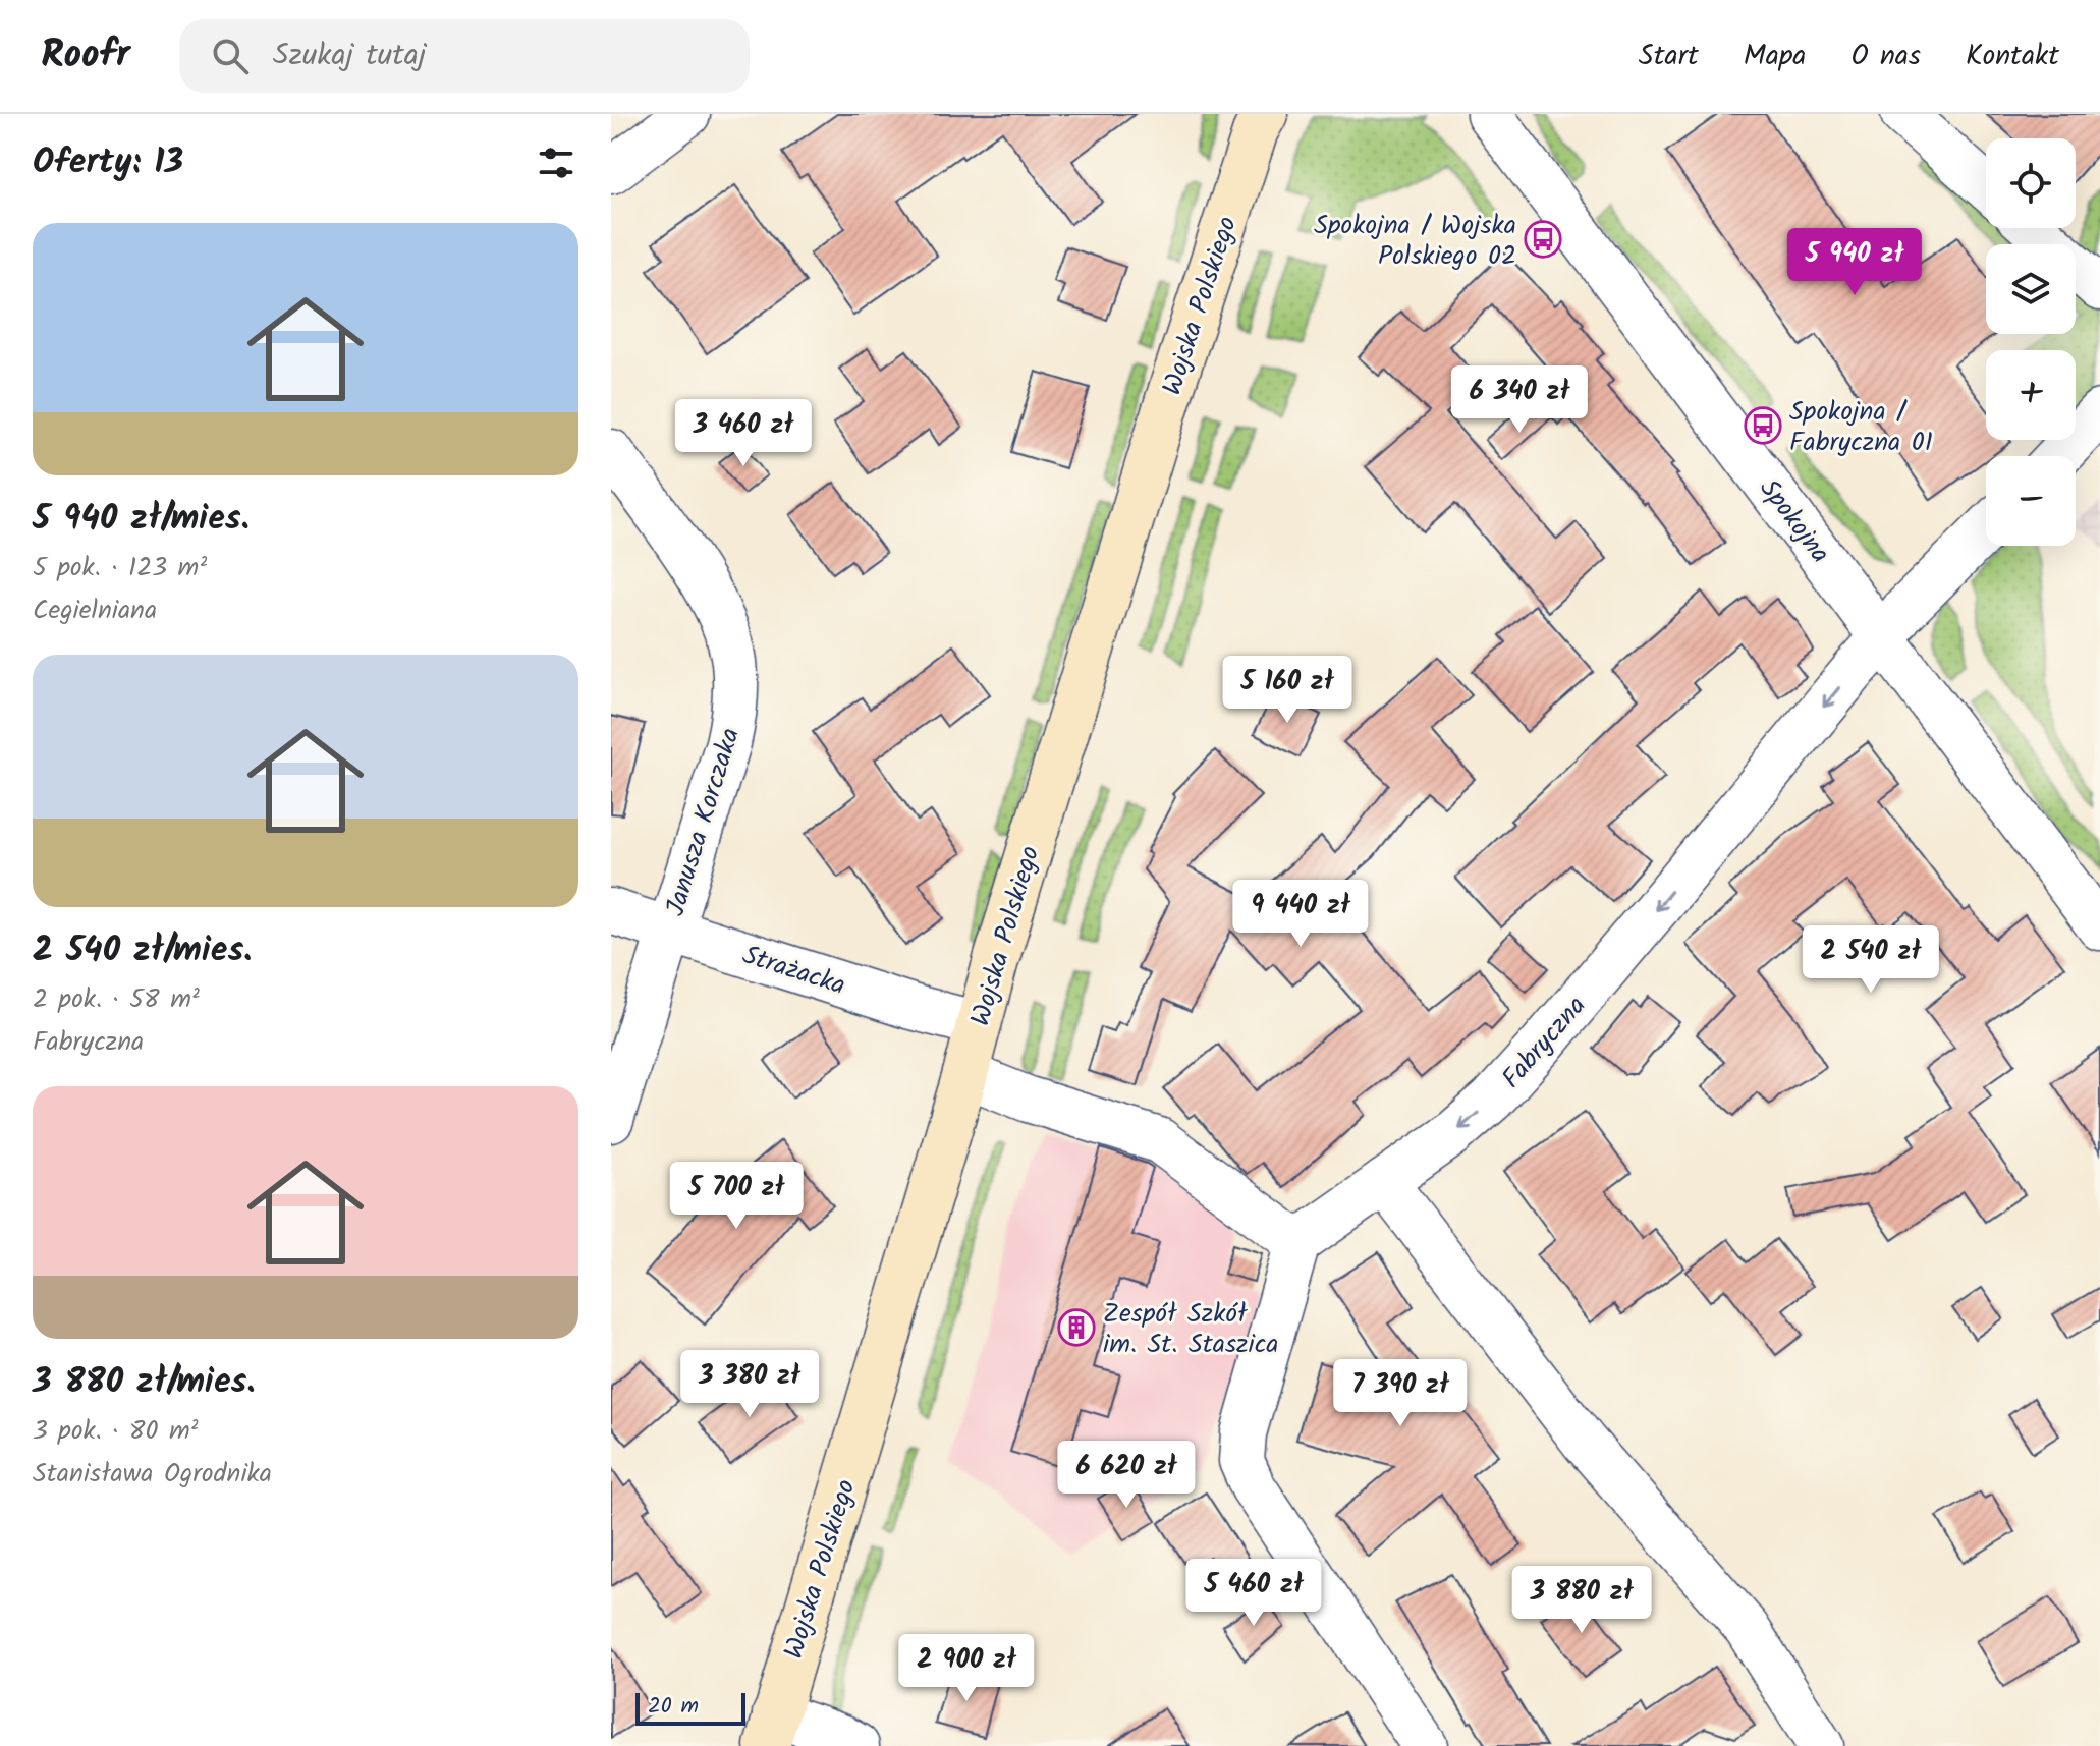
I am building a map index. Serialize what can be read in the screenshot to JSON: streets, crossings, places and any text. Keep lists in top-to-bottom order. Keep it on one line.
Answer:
{"streets":{"main road":["Wojska Polskiego"],"street":["Spokojna","Janusza Korczaka","Strażacka","Fabryczna"]},"crossings":[["Wojska Polskiego","Strażacka"],["Spokojna","Fabryczna"],["Janusza Korczaka","Strażacka"]],"one_way":["Fabryczna"],"places":{"bus stop":["Spokojna / Wojska Polskiego 02","Spokojna / Fabryczna 01"],"building":["Zespół Szkół im. St. Staszica"]},"scale_bar":"20 m","page":{"header":"Roofr","search":"Szukaj tutaj","nav":["Start","Mapa","O nas","Kontakt"],"heading":"Oferty: 13","map_buttons":["+","−"],"list":[{"name":"5 940 zł/mies.","note":"5 pok. · 123 m² · Cegielniana"},{"name":"2 540 zł/mies.","note":"2 pok. · 58 m² · Fabryczna"},{"name":"3 880 zł/mies.","note":"3 pok. · 80 m² · Stanisława Ogrodnika"}],"price":["5 940 zł","6 340 zł","3 460 zł","5 160 zł","9 440 zł","2 540 zł","5 700 zł","3 380 zł","7 390 zł","6 620 zł","5 460 zł","3 880 zł","2 900 zł"],"scale":"20 m"}}
